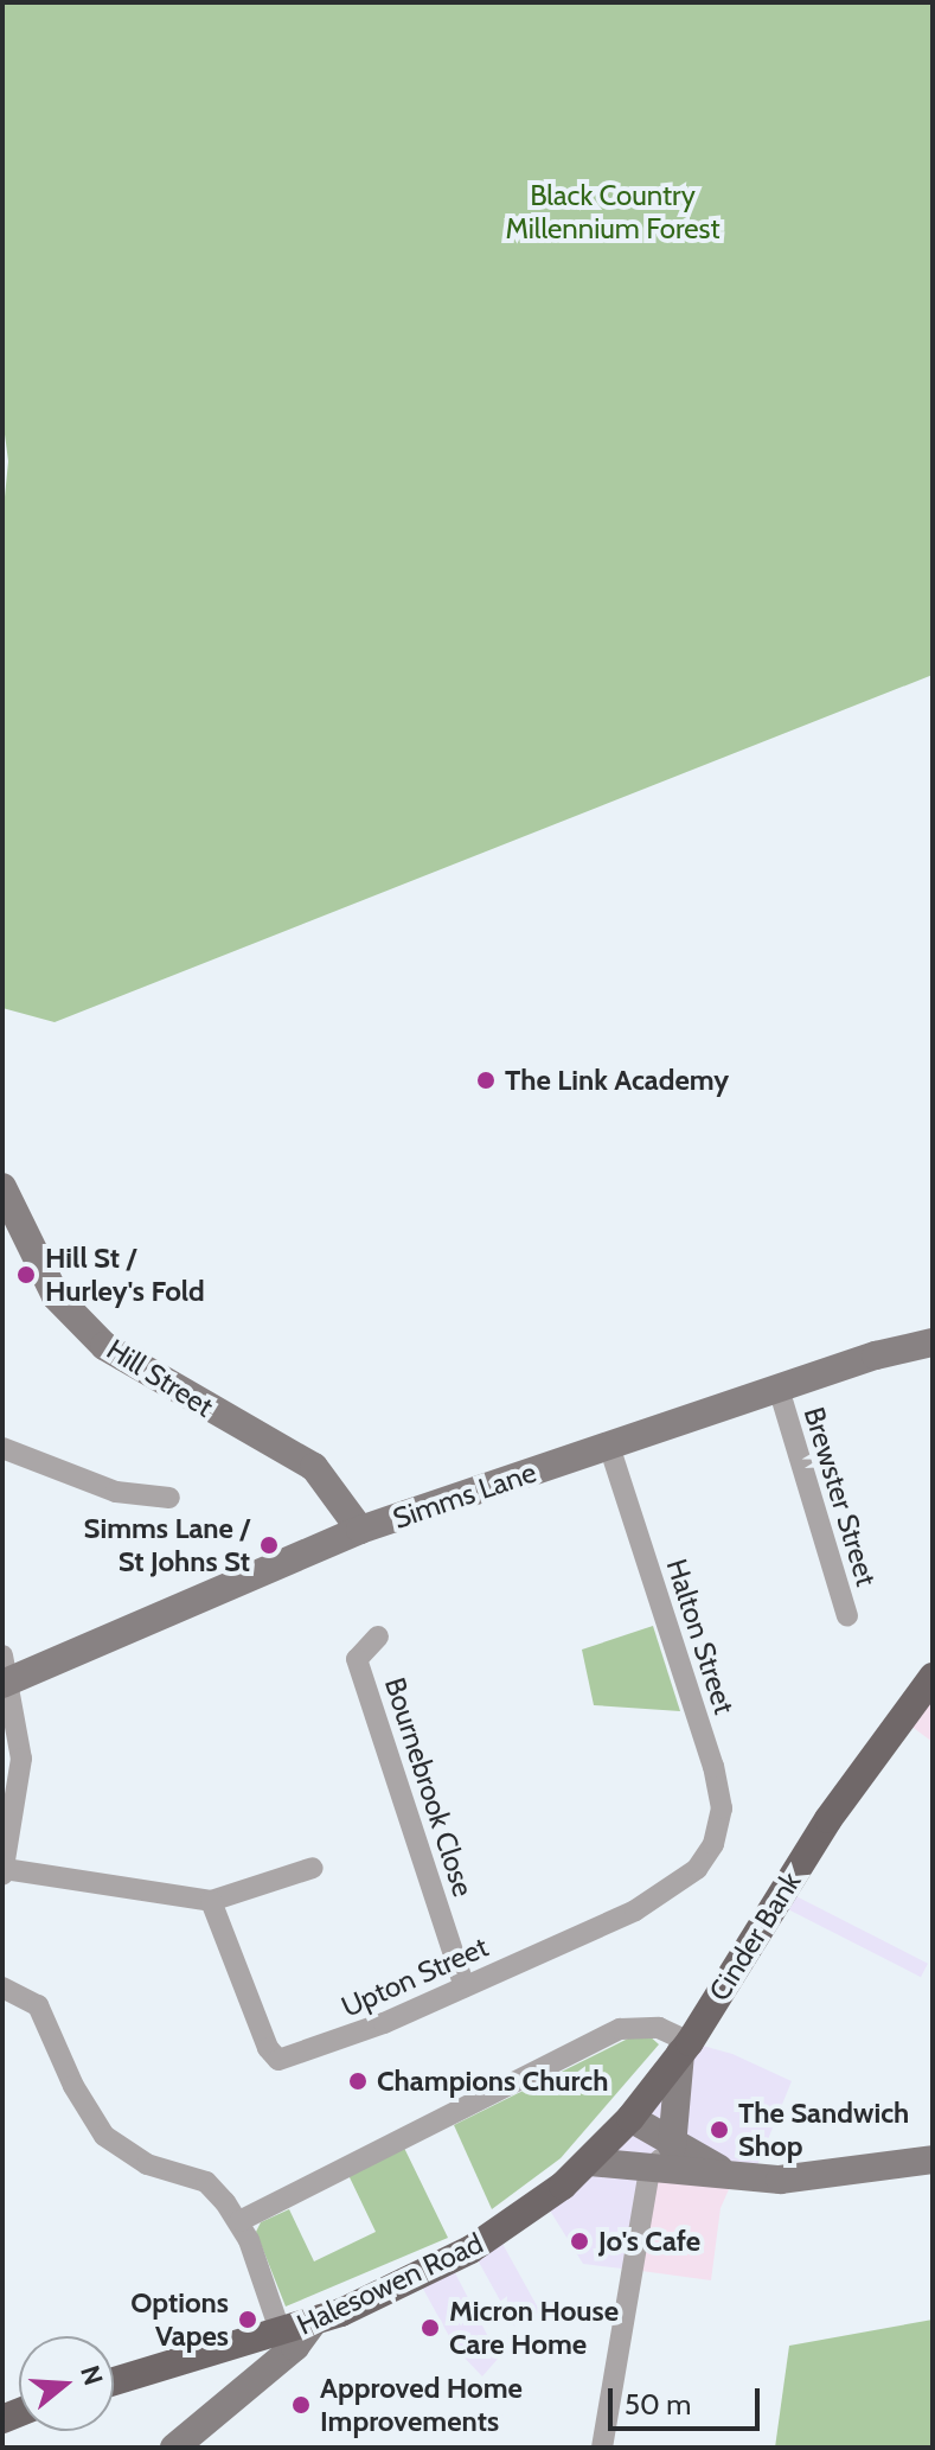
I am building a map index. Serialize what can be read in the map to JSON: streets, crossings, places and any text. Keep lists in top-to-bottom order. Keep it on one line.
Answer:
{"streets":{"main road":["Cinder Bank","Halesowen Road"],"street":["Hill Street","Simms Lane","Brewster Street","Halton Street","Bournebrook Close","Upton Street"]},"crossings":[["Hill Street","Simms Lane"],["Simms Lane","Brewster Street"],["Simms Lane","Halton Street"],["Halton Street","Upton Street"],["Bournebrook Close","Upton Street"],["Cinder Bank","Halesowen Road"]],"parks":["Black Country Millennium Forest"],"places":["The Link Academy","Hill St / Hurley's Fold","Simms Lane / St Johns St","Champions Church","The Sandwich Shop","Jo's Cafe","Options Vapes","Micron House Care Home","Approved Home Improvements"],"scale_bar":"50 m","north":"right"}
